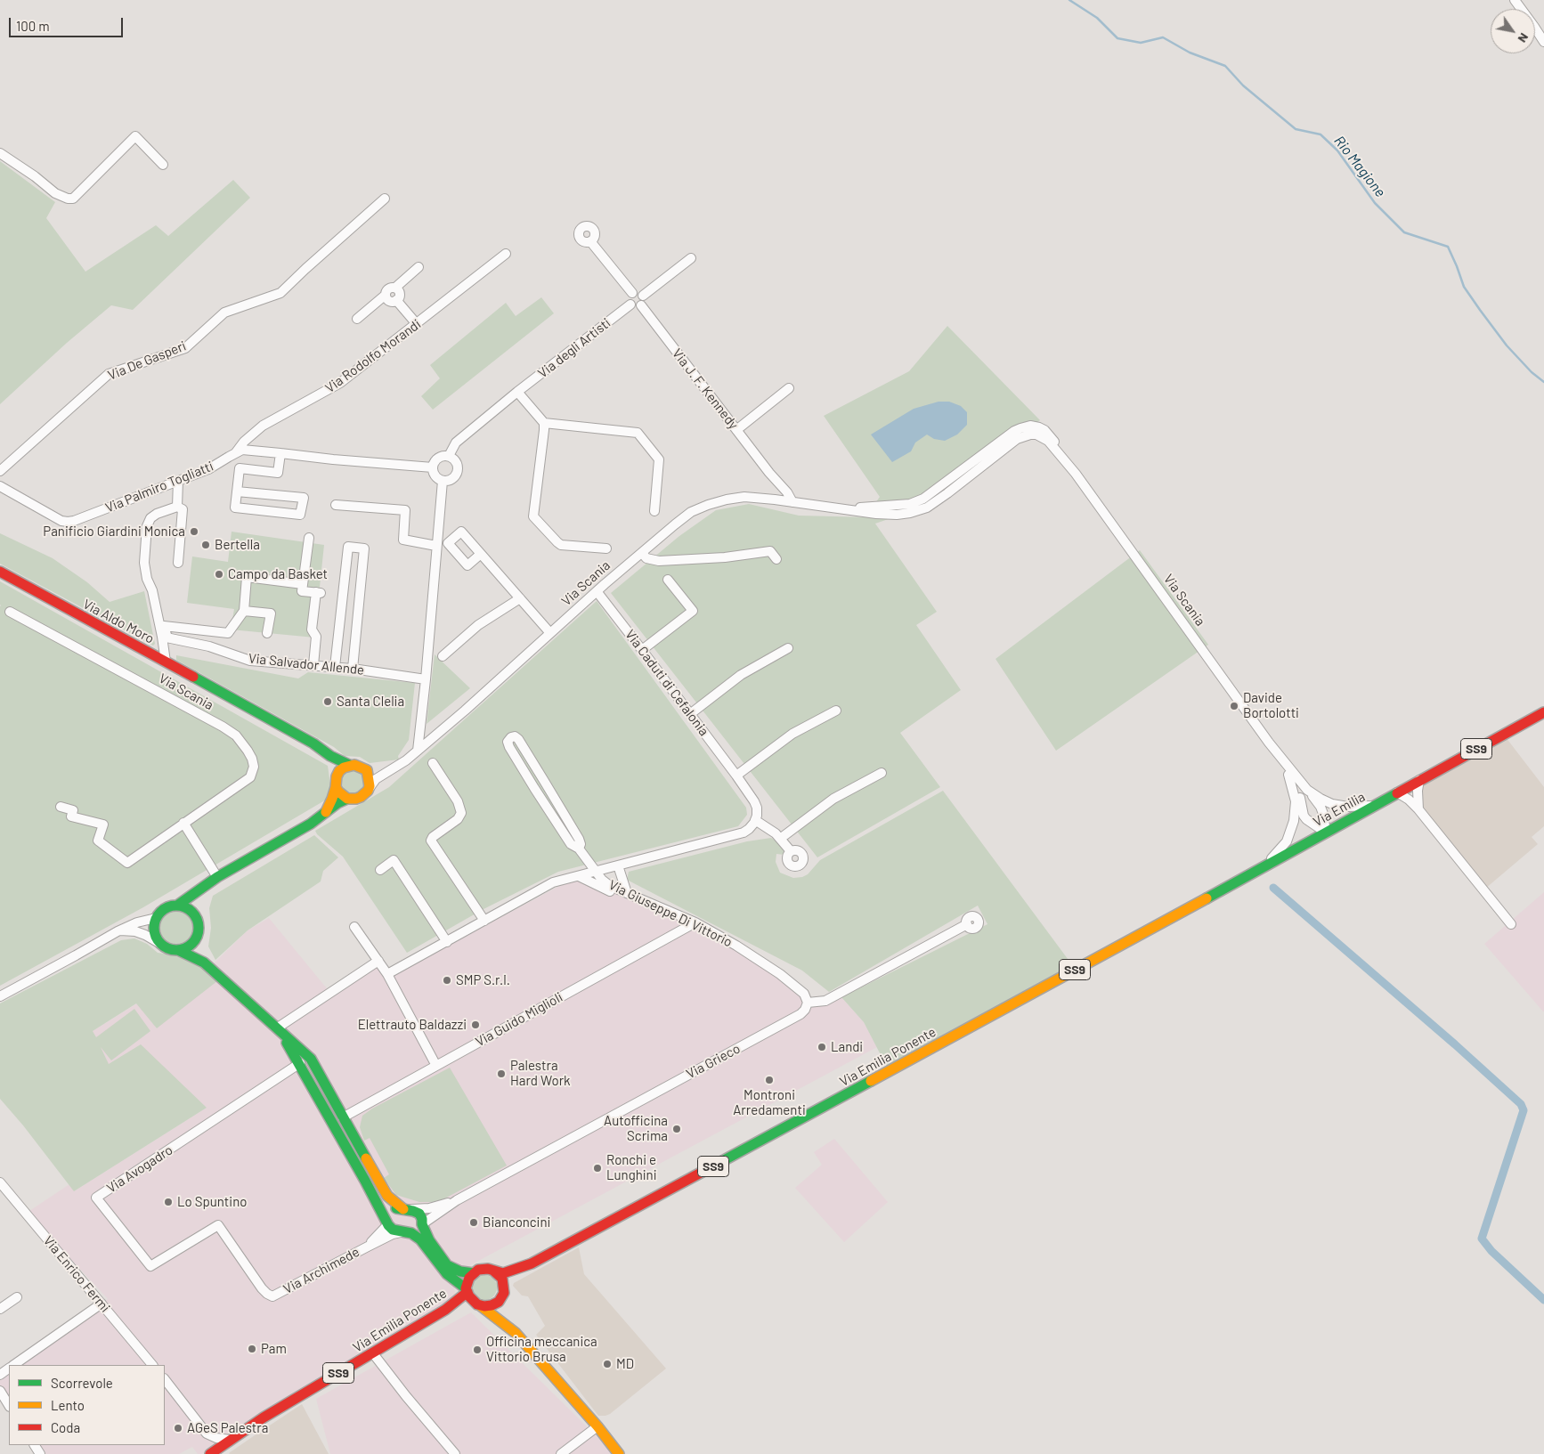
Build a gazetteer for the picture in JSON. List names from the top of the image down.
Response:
{
  "streets": {
    "main road": [
      "Via Scania",
      "Via Aldo Moro",
      "SS9",
      "Via Emilia",
      "Via Emilia Ponente"
    ],
    "street": [
      "Via degli Artisti",
      "Via Rodolfo Morandi",
      "Via De Gasperi",
      "Via J. F. Kennedy",
      "Via Palmiro Togliatti",
      "Via Salvador Allende",
      "Via Caduti di Cefalonia",
      "Via Giuseppe Di Vittorio",
      "Via Guido Miglioli",
      "Via Grieco",
      "Via Avogadro",
      "Via Archimede",
      "Via Enrico Fermi"
    ]
  },
  "crossings": [
    ["Via degli Artisti", "Via J. F. Kennedy"],
    ["Via degli Artisti", "Via Palmiro Togliatti"],
    ["Via Rodolfo Morandi", "Via Palmiro Togliatti"],
    ["Via Scania", "Via Aldo Moro"],
    ["Via Scania", "Via Caduti di Cefalonia"],
    ["Via Scania", "Via Emilia"],
    ["Via Scania", "Via Emilia Ponente"],
    ["Via Caduti di Cefalonia", "Via Giuseppe Di Vittorio"],
    ["SS9", "Via Emilia Ponente"],
    ["Via Emilia", "Via Emilia Ponente"],
    ["Via Giuseppe Di Vittorio", "Via Guido Miglioli"],
    ["Via Giuseppe Di Vittorio", "Via Grieco"],
    ["Via Avogadro", "Via Archimede"]
  ],
  "water": ["Rio Magione"],
  "places": [
    "Panificio Giardini Monica",
    "Bertella",
    "Campo da Basket",
    "Santa Clelia",
    "Davide Bortolotti",
    "SMP S.r.l.",
    "Elettrauto Baldazzi",
    "Landi",
    "Palestra Hard Work",
    "Montroni Arredamenti",
    "Autofficina Scrima",
    "Ronchi e Lunghini",
    "Lo Spuntino",
    "Bianconcini",
    "Pam",
    "Officina meccanica Vittorio Brusa",
    "MD",
    "AGeS Palestra"
  ],
  "legend": ["Scorrevole", "Lento", "Coda"],
  "scale_bar": "100 m",
  "north": "bottom right"
}
